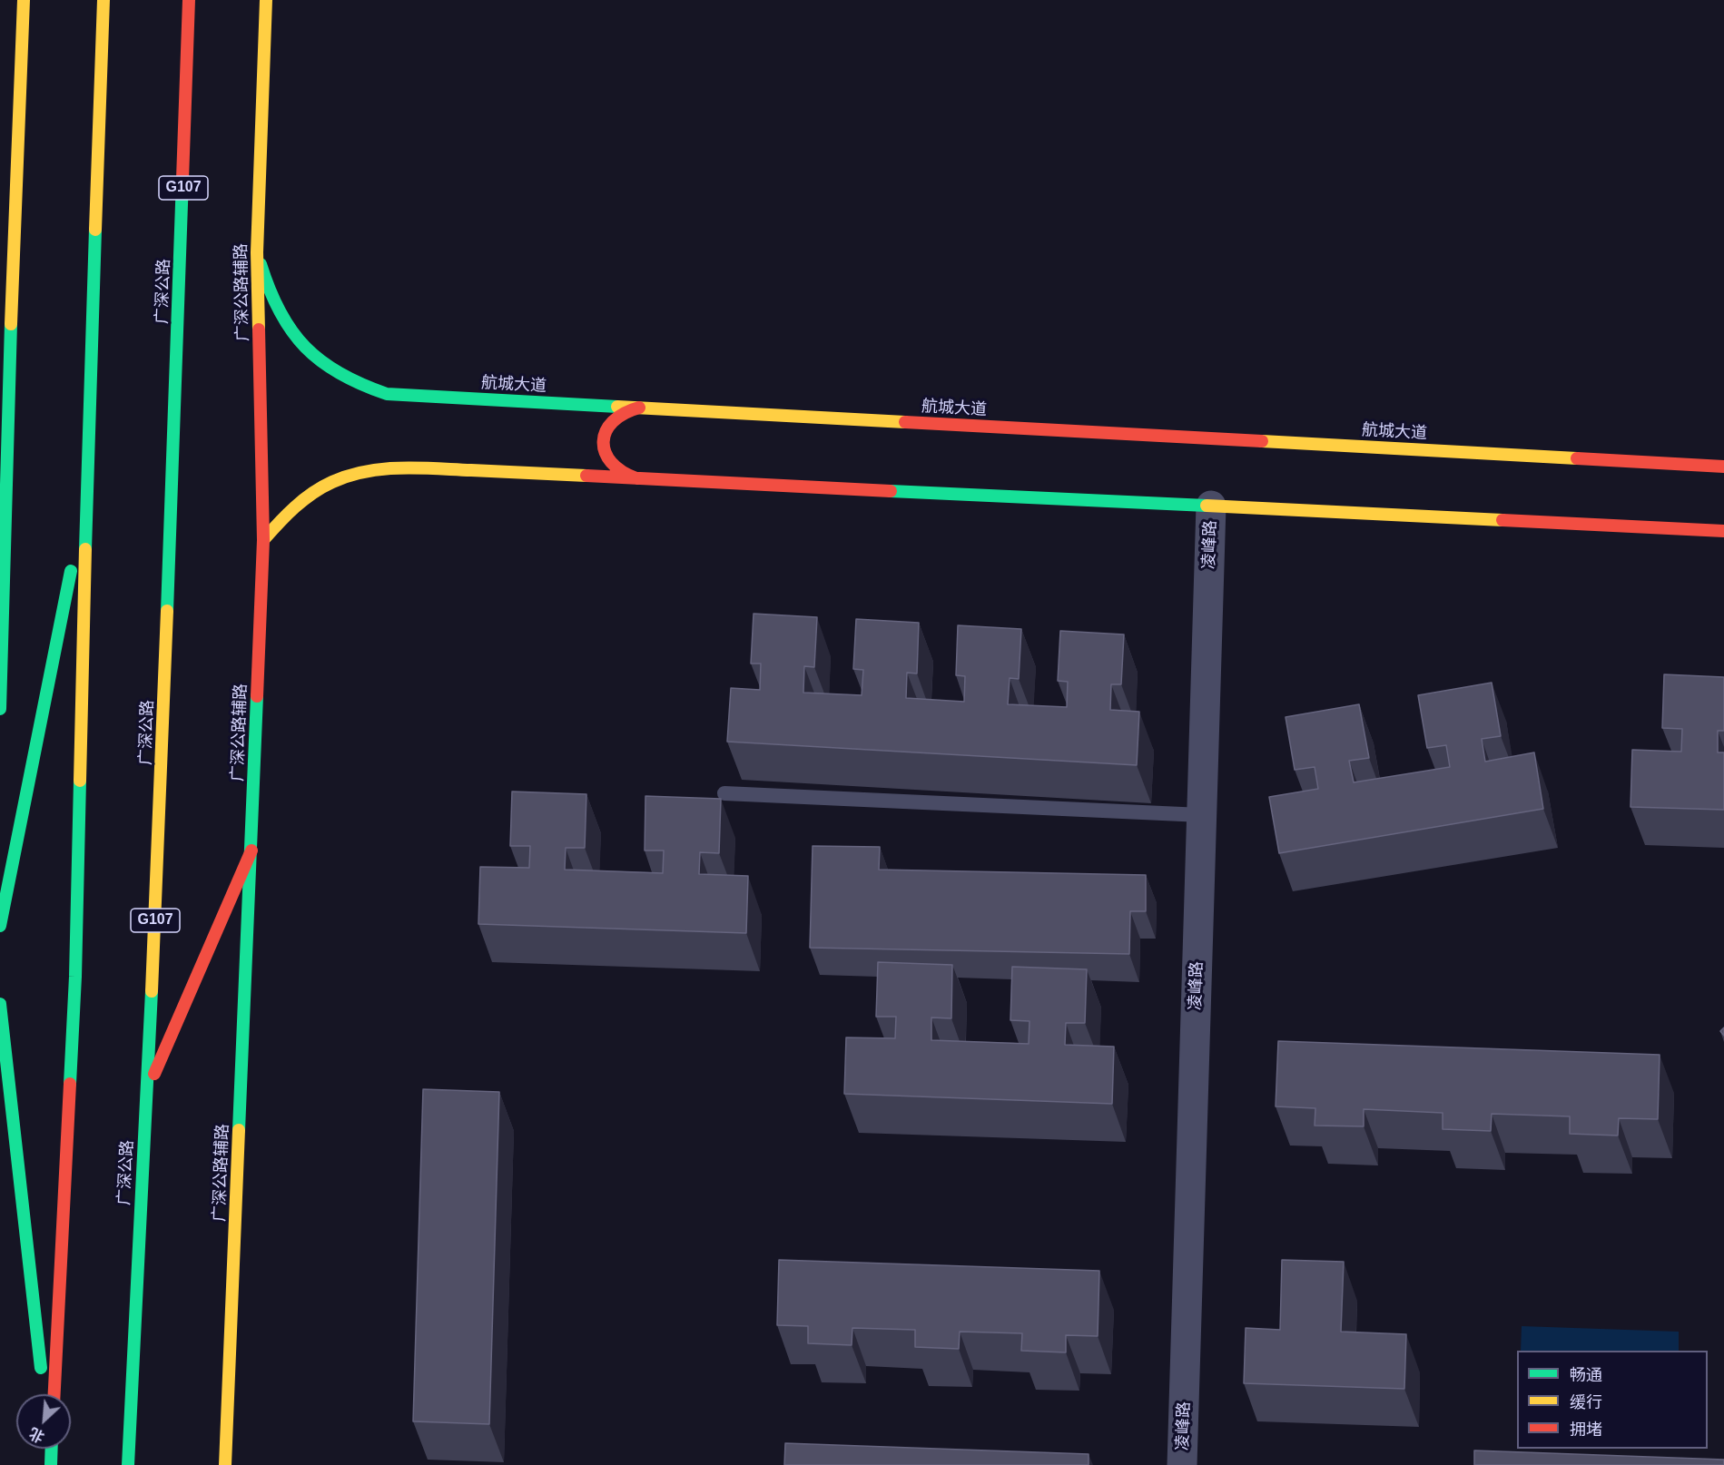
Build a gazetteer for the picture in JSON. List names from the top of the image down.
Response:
{
  "streets": {
    "main road": [
      "G107",
      "广深公路",
      "广深公路辅路",
      "航城大道"
    ],
    "street": ["凌峰路"]
  },
  "crossings": [
    ["广深公路辅路", "航城大道"]
  ],
  "legend": ["畅通", "缓行", "拥堵"],
  "north": "bottom left"
}
